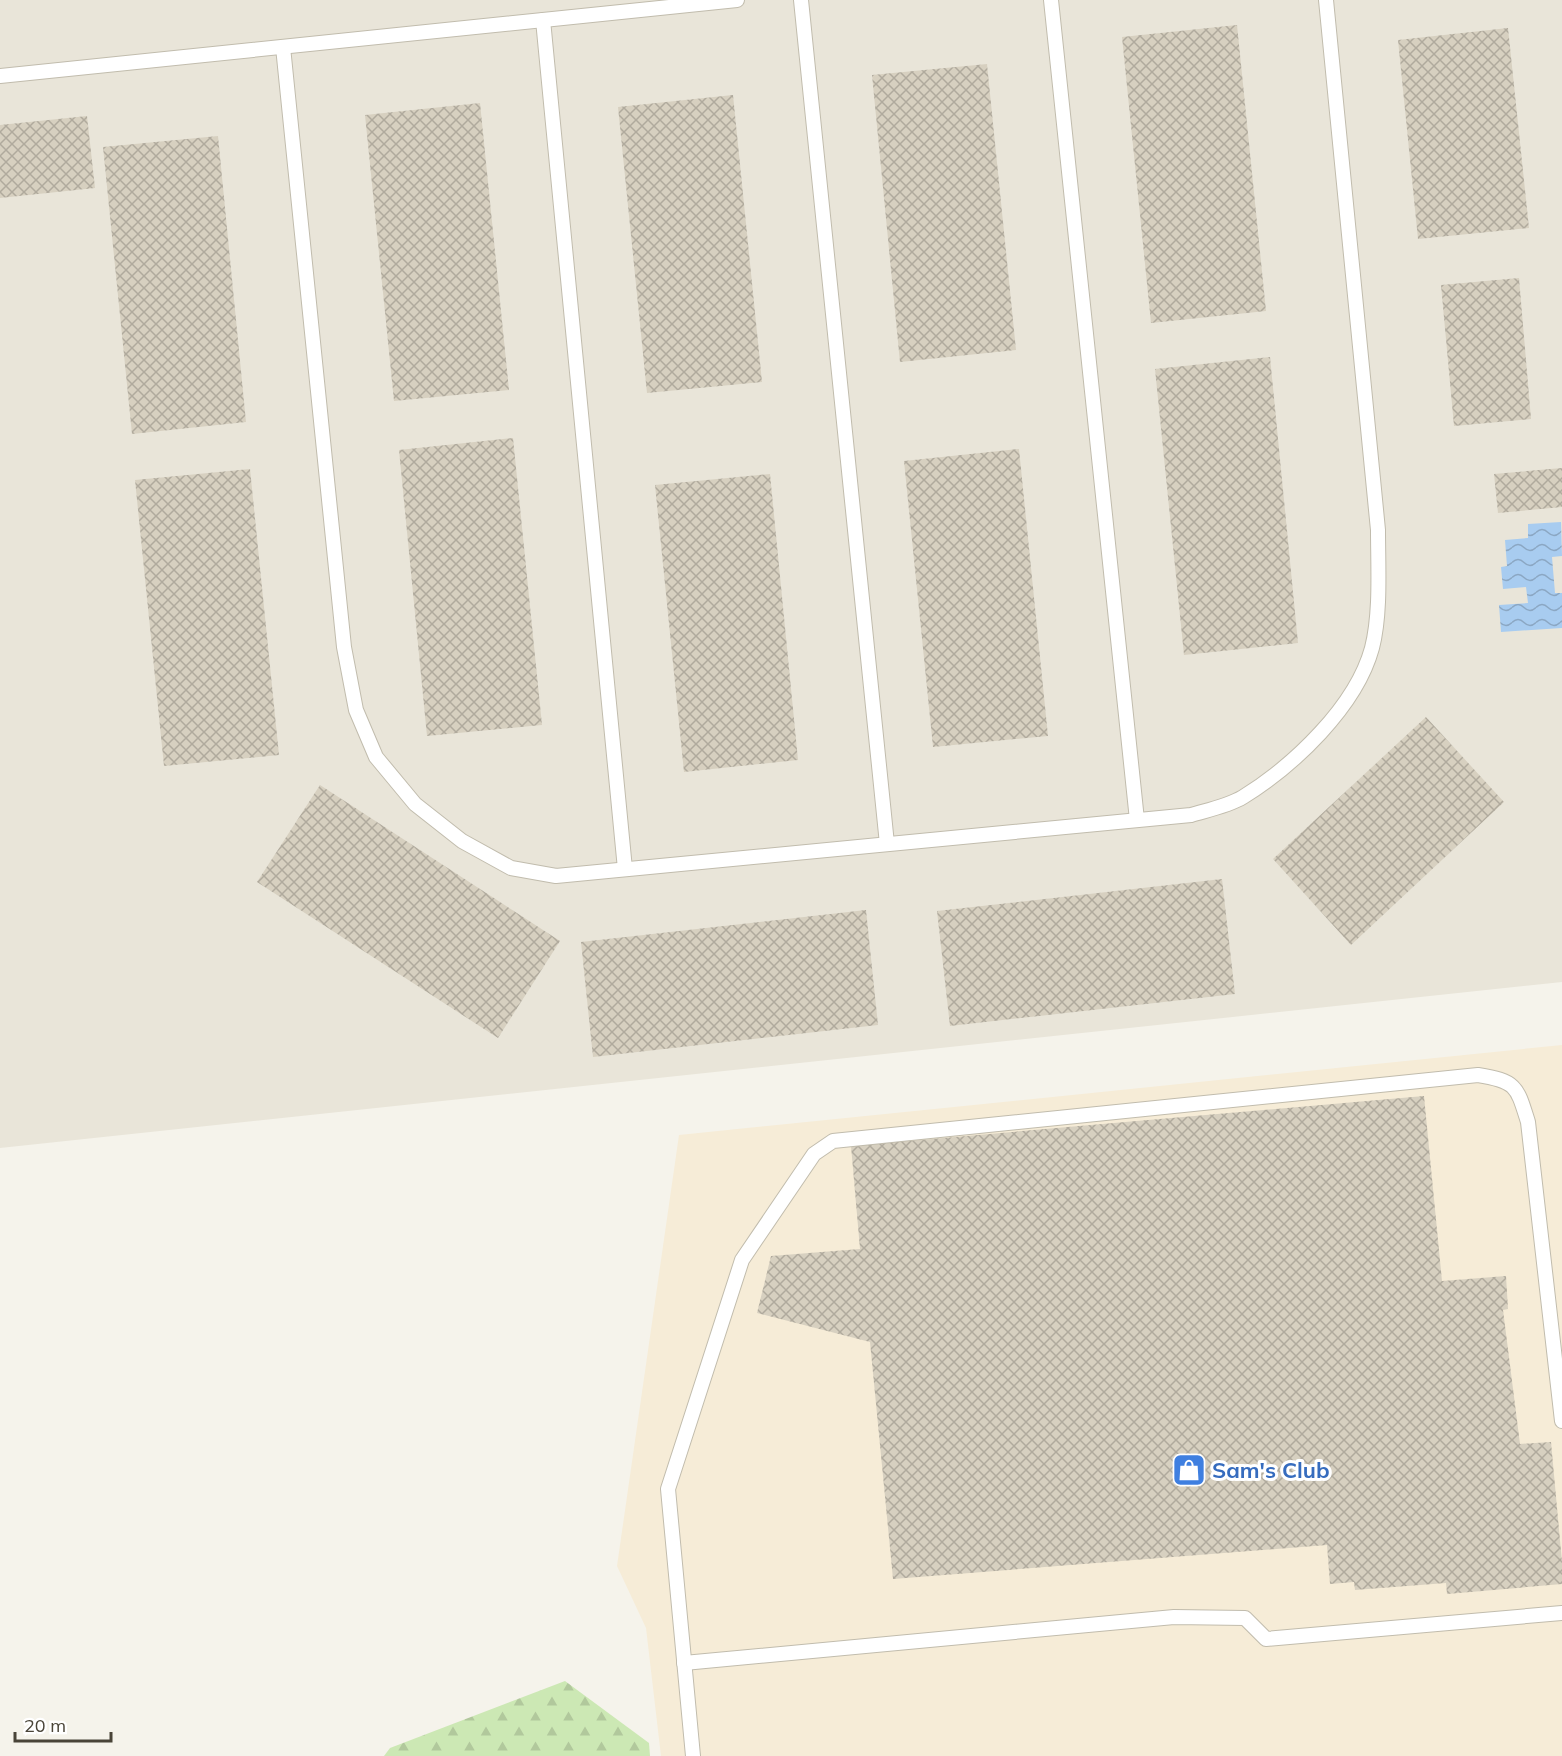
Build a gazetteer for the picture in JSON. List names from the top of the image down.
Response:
{
  "places": {
    "shop": ["Sam's Club"]
  },
  "scale_bar": "20 m"
}
